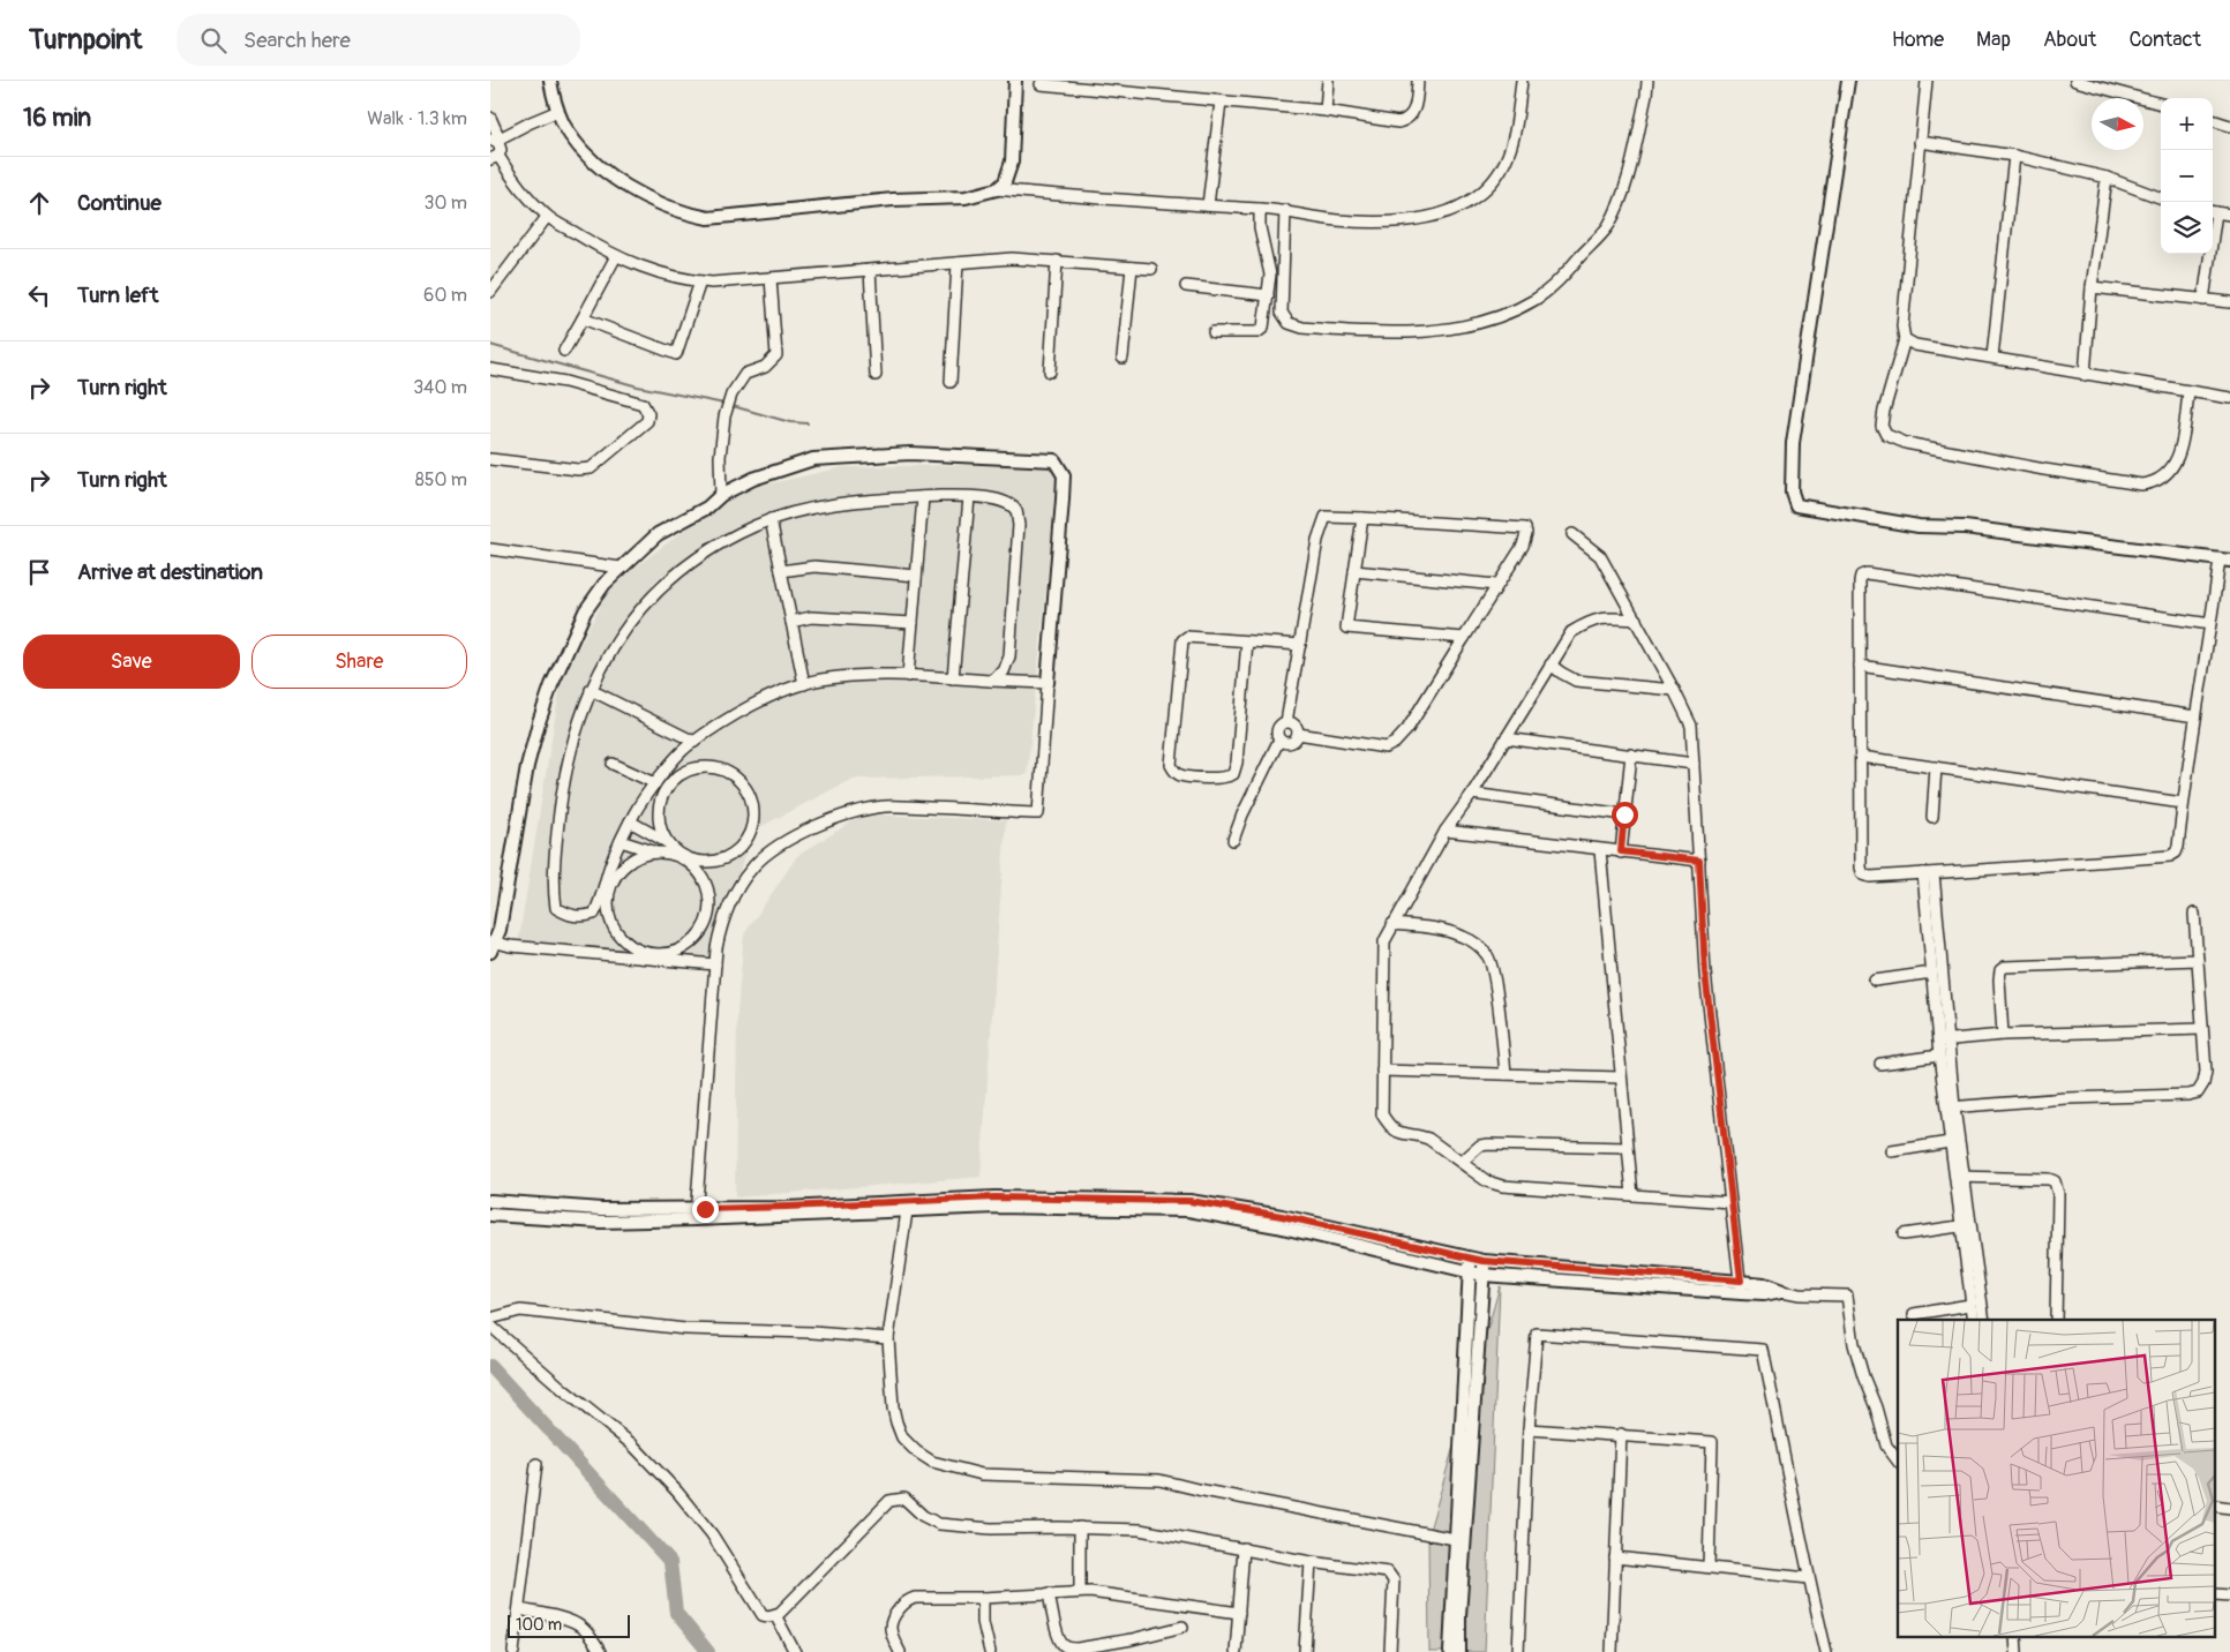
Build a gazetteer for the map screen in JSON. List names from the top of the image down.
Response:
{
  "scale_bar": "100 m",
  "north": "right",
  "page": {
    "header": "Turnpoint",
    "search": "Search here",
    "nav": [
      "Home",
      "Map",
      "About",
      "Contact"
    ],
    "heading": ["16 min", "Walk · 1.3 km"],
    "map_buttons": ["+", "−"],
    "list": [
      ["Continue", "30 m"],
      ["Turn left", "60 m"],
      ["Turn right", "340 m"],
      ["Turn right", "850 m"],
      "Arrive at destination"
    ],
    "buttons": ["Save", "Share"],
    "scale": "100 m"
  }
}
